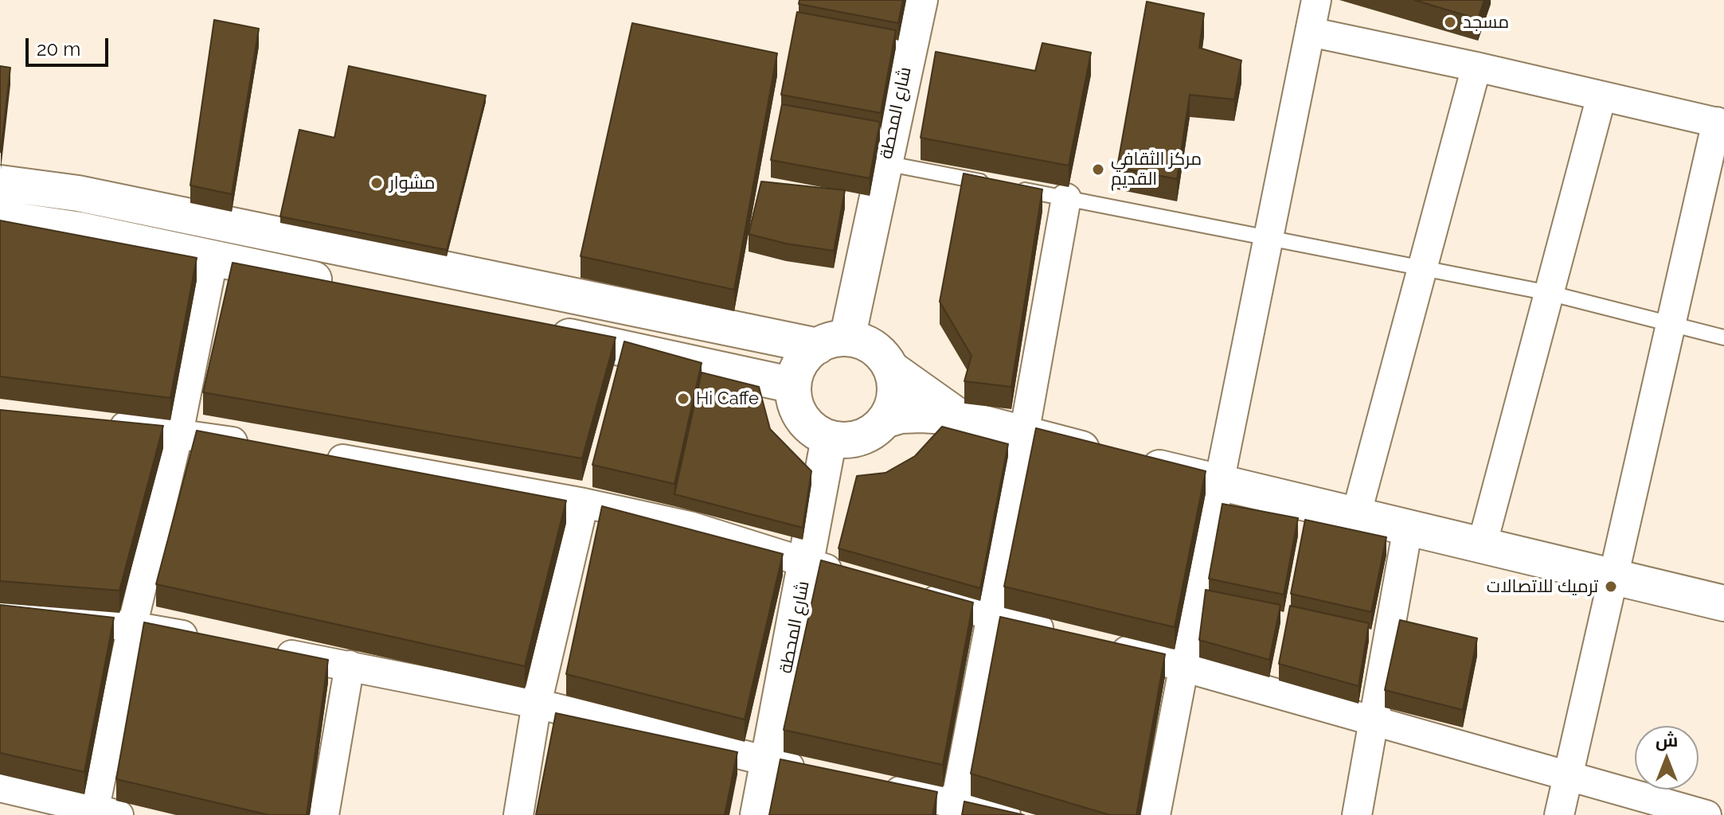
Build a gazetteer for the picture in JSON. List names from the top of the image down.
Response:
{
  "streets": {
    "main road": ["شارع المحطة"]
  },
  "places": [
    "مسجد",
    "مركز الثقافي القديم",
    "مشوار",
    "Hi Caffe",
    "ترميك للاتصالات"
  ],
  "scale_bar": "20 m",
  "north": "top"
}
